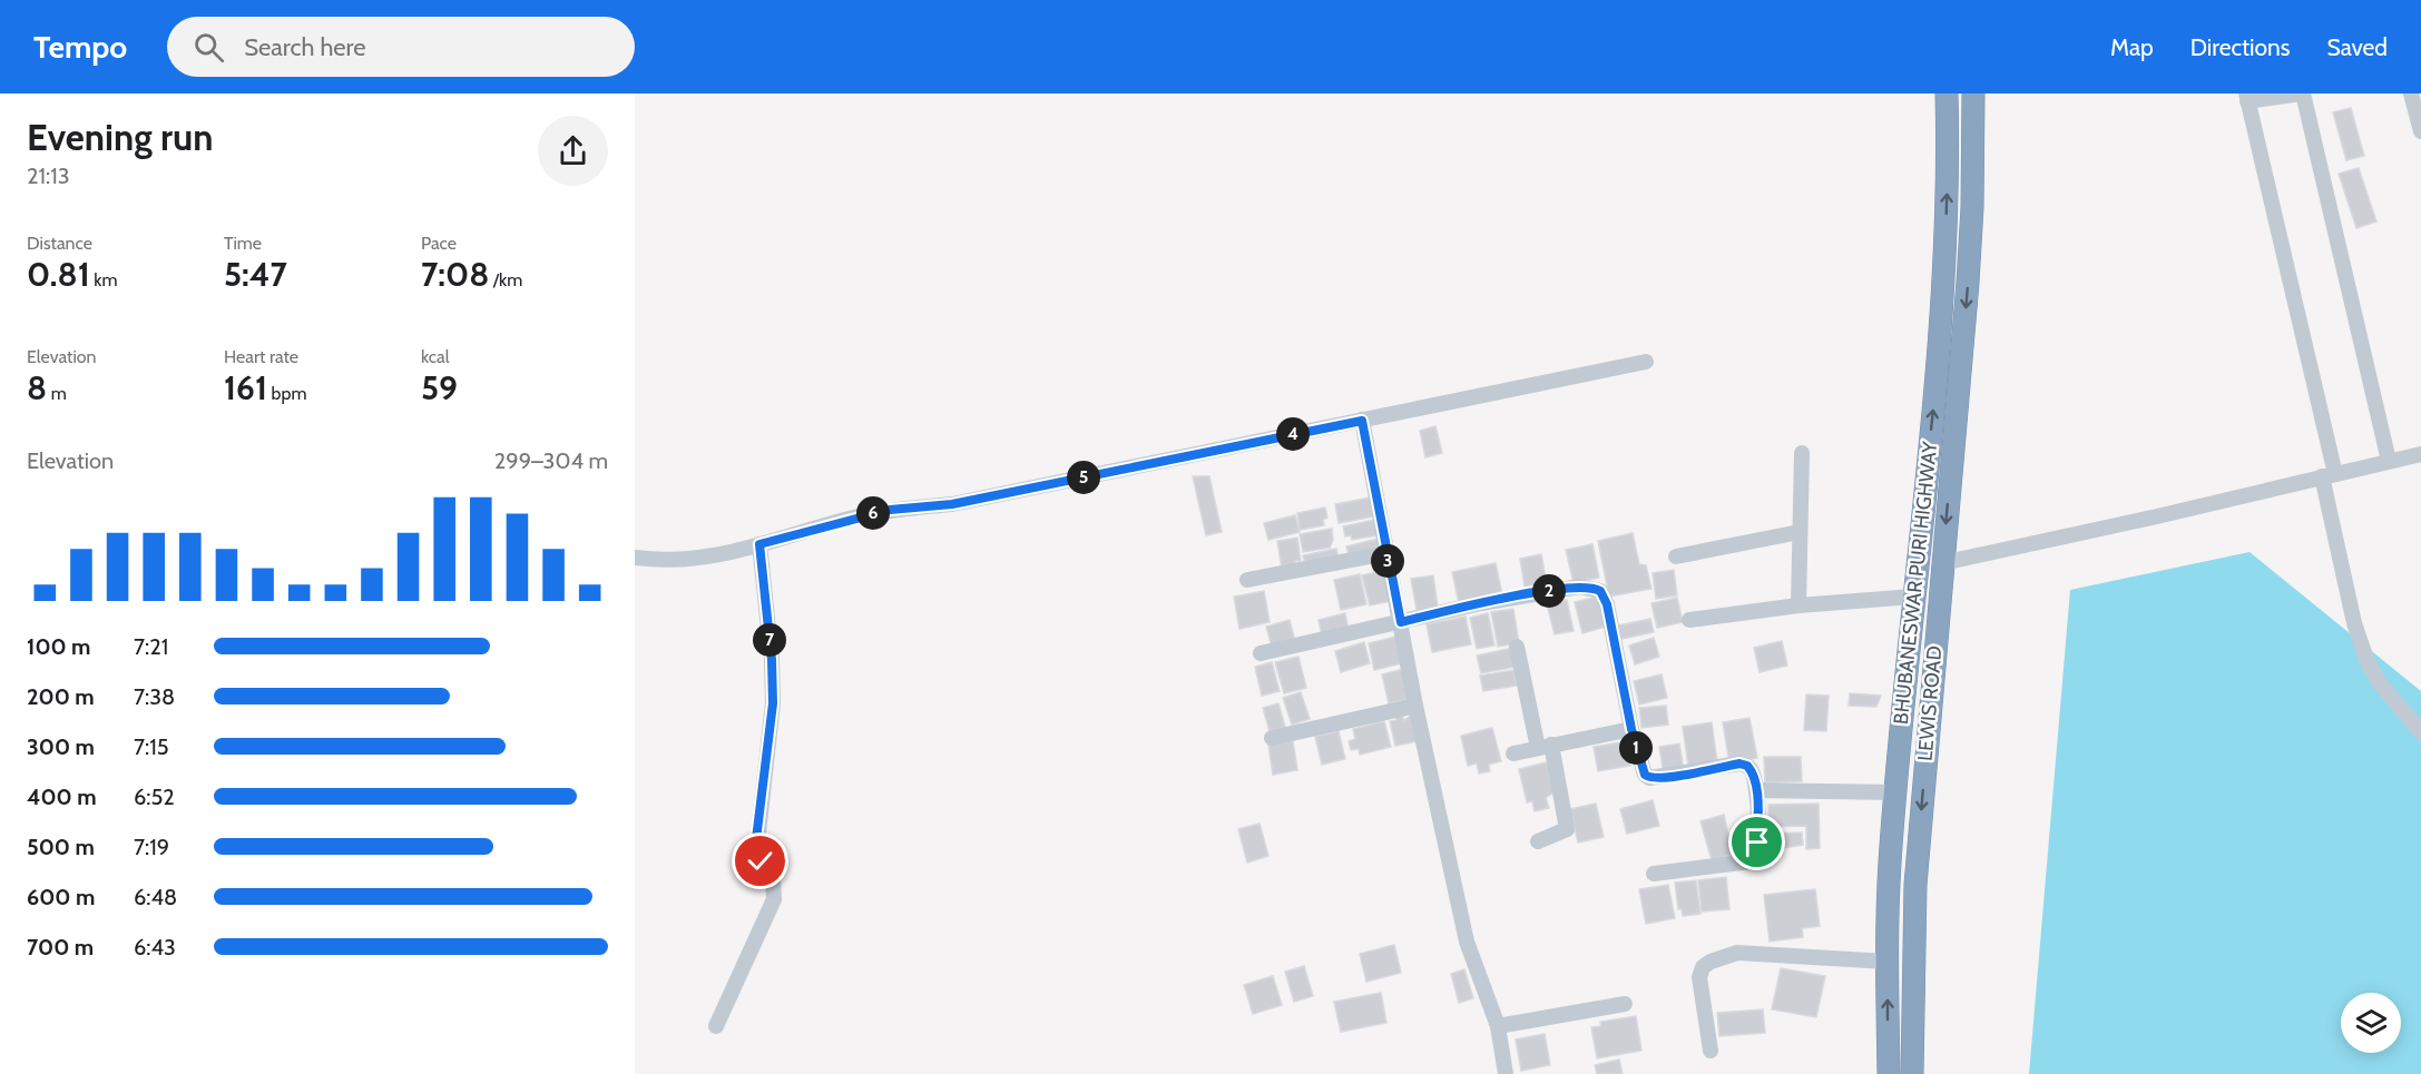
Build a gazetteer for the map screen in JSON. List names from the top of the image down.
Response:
{
  "streets": {
    "highway": ["BHUBANESWAR PURI HIGHWAY", "LEWIS ROAD"]
  },
  "one_way": ["BHUBANESWAR PURI HIGHWAY", "LEWIS ROAD"],
  "page": {
    "header": "Tempo",
    "search": "Search here",
    "nav": ["Map", "Directions", "Saved"],
    "heading": ["Evening run", "21:13"],
    "stats": [
      ["Distance", "0.81 km"],
      ["Time", "5:47"],
      ["Pace", "7:08 /km"],
      ["Elevation", "8 m"],
      ["Heart rate", "161 bpm"],
      ["kcal", "59"]
    ],
    "pins": [
      "4",
      "5",
      "6",
      "3",
      "2",
      "7",
      "1"
    ],
    "chart": ["Elevation", "299–304 m"],
    "list": [
      {
        "name": "100 m",
        "note": "7:21"
      },
      {
        "name": "200 m",
        "note": "7:38"
      },
      {
        "name": "300 m",
        "note": "7:15"
      },
      {
        "name": "400 m",
        "note": "6:52"
      },
      {
        "name": "500 m",
        "note": "7:19"
      },
      {
        "name": "600 m",
        "note": "6:48"
      },
      {
        "name": "700 m",
        "note": "6:43"
      }
    ]
  }
}
